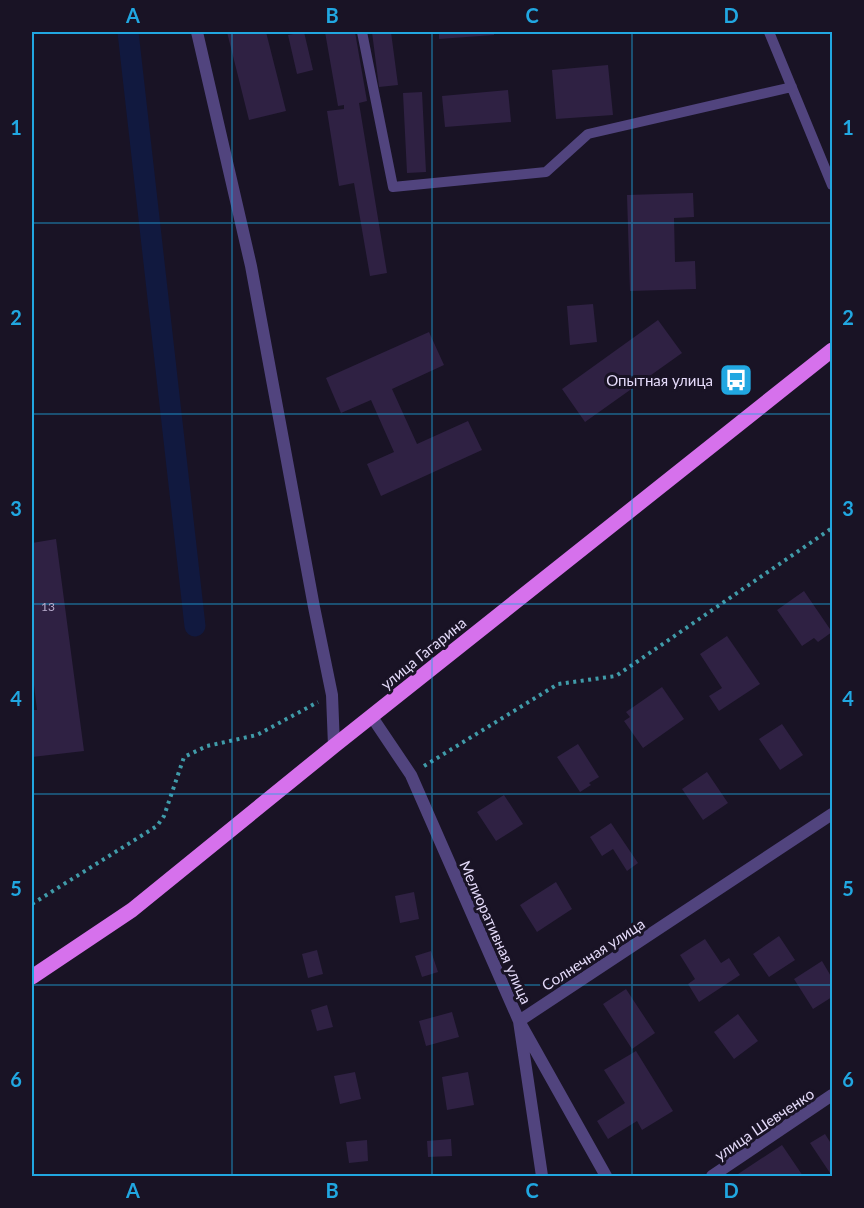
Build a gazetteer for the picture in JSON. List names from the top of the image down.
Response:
{
  "streets": {
    "main road": ["улица Гагарина"],
    "street": ["Мелиоративная улица", "Солнечная улица", "улица Шевченко"]
  },
  "crossings": [
    ["улица Гагарина", "Мелиоративная улица"],
    ["Мелиоративная улица", "Солнечная улица"]
  ],
  "places": {
    "bus stop": ["Опытная улица"]
  },
  "house_numbers": ["13"],
  "grid": {
    "columns": [
      "A",
      "B",
      "C",
      "D"
    ],
    "rows": [
      "1",
      "2",
      "3",
      "4",
      "5",
      "6"
    ]
  }
}
